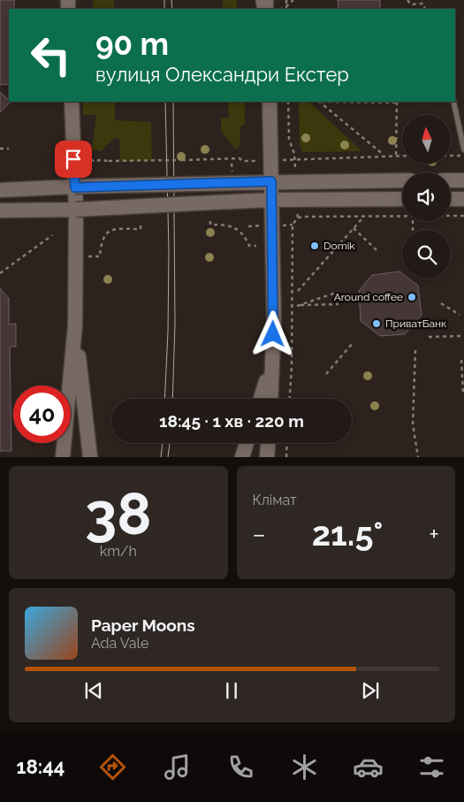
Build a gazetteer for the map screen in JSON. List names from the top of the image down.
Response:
{
  "places": ["Domik", "Around coffee", "ПриватБанк"],
  "north": "top",
  "page": {
    "turn": ["90 m", "вулиця Олександри Екстер"],
    "limit": "40",
    "trip": "18:45 · 1 хв · 220 m",
    "tile": [
      ["38", "km/h"],
      "Клімат"
    ],
    "heat": ["−", "21.5°", "+"],
    "song": ["Paper Moons", "Ada Vale"],
    "tabs": "18:44"
  }
}
